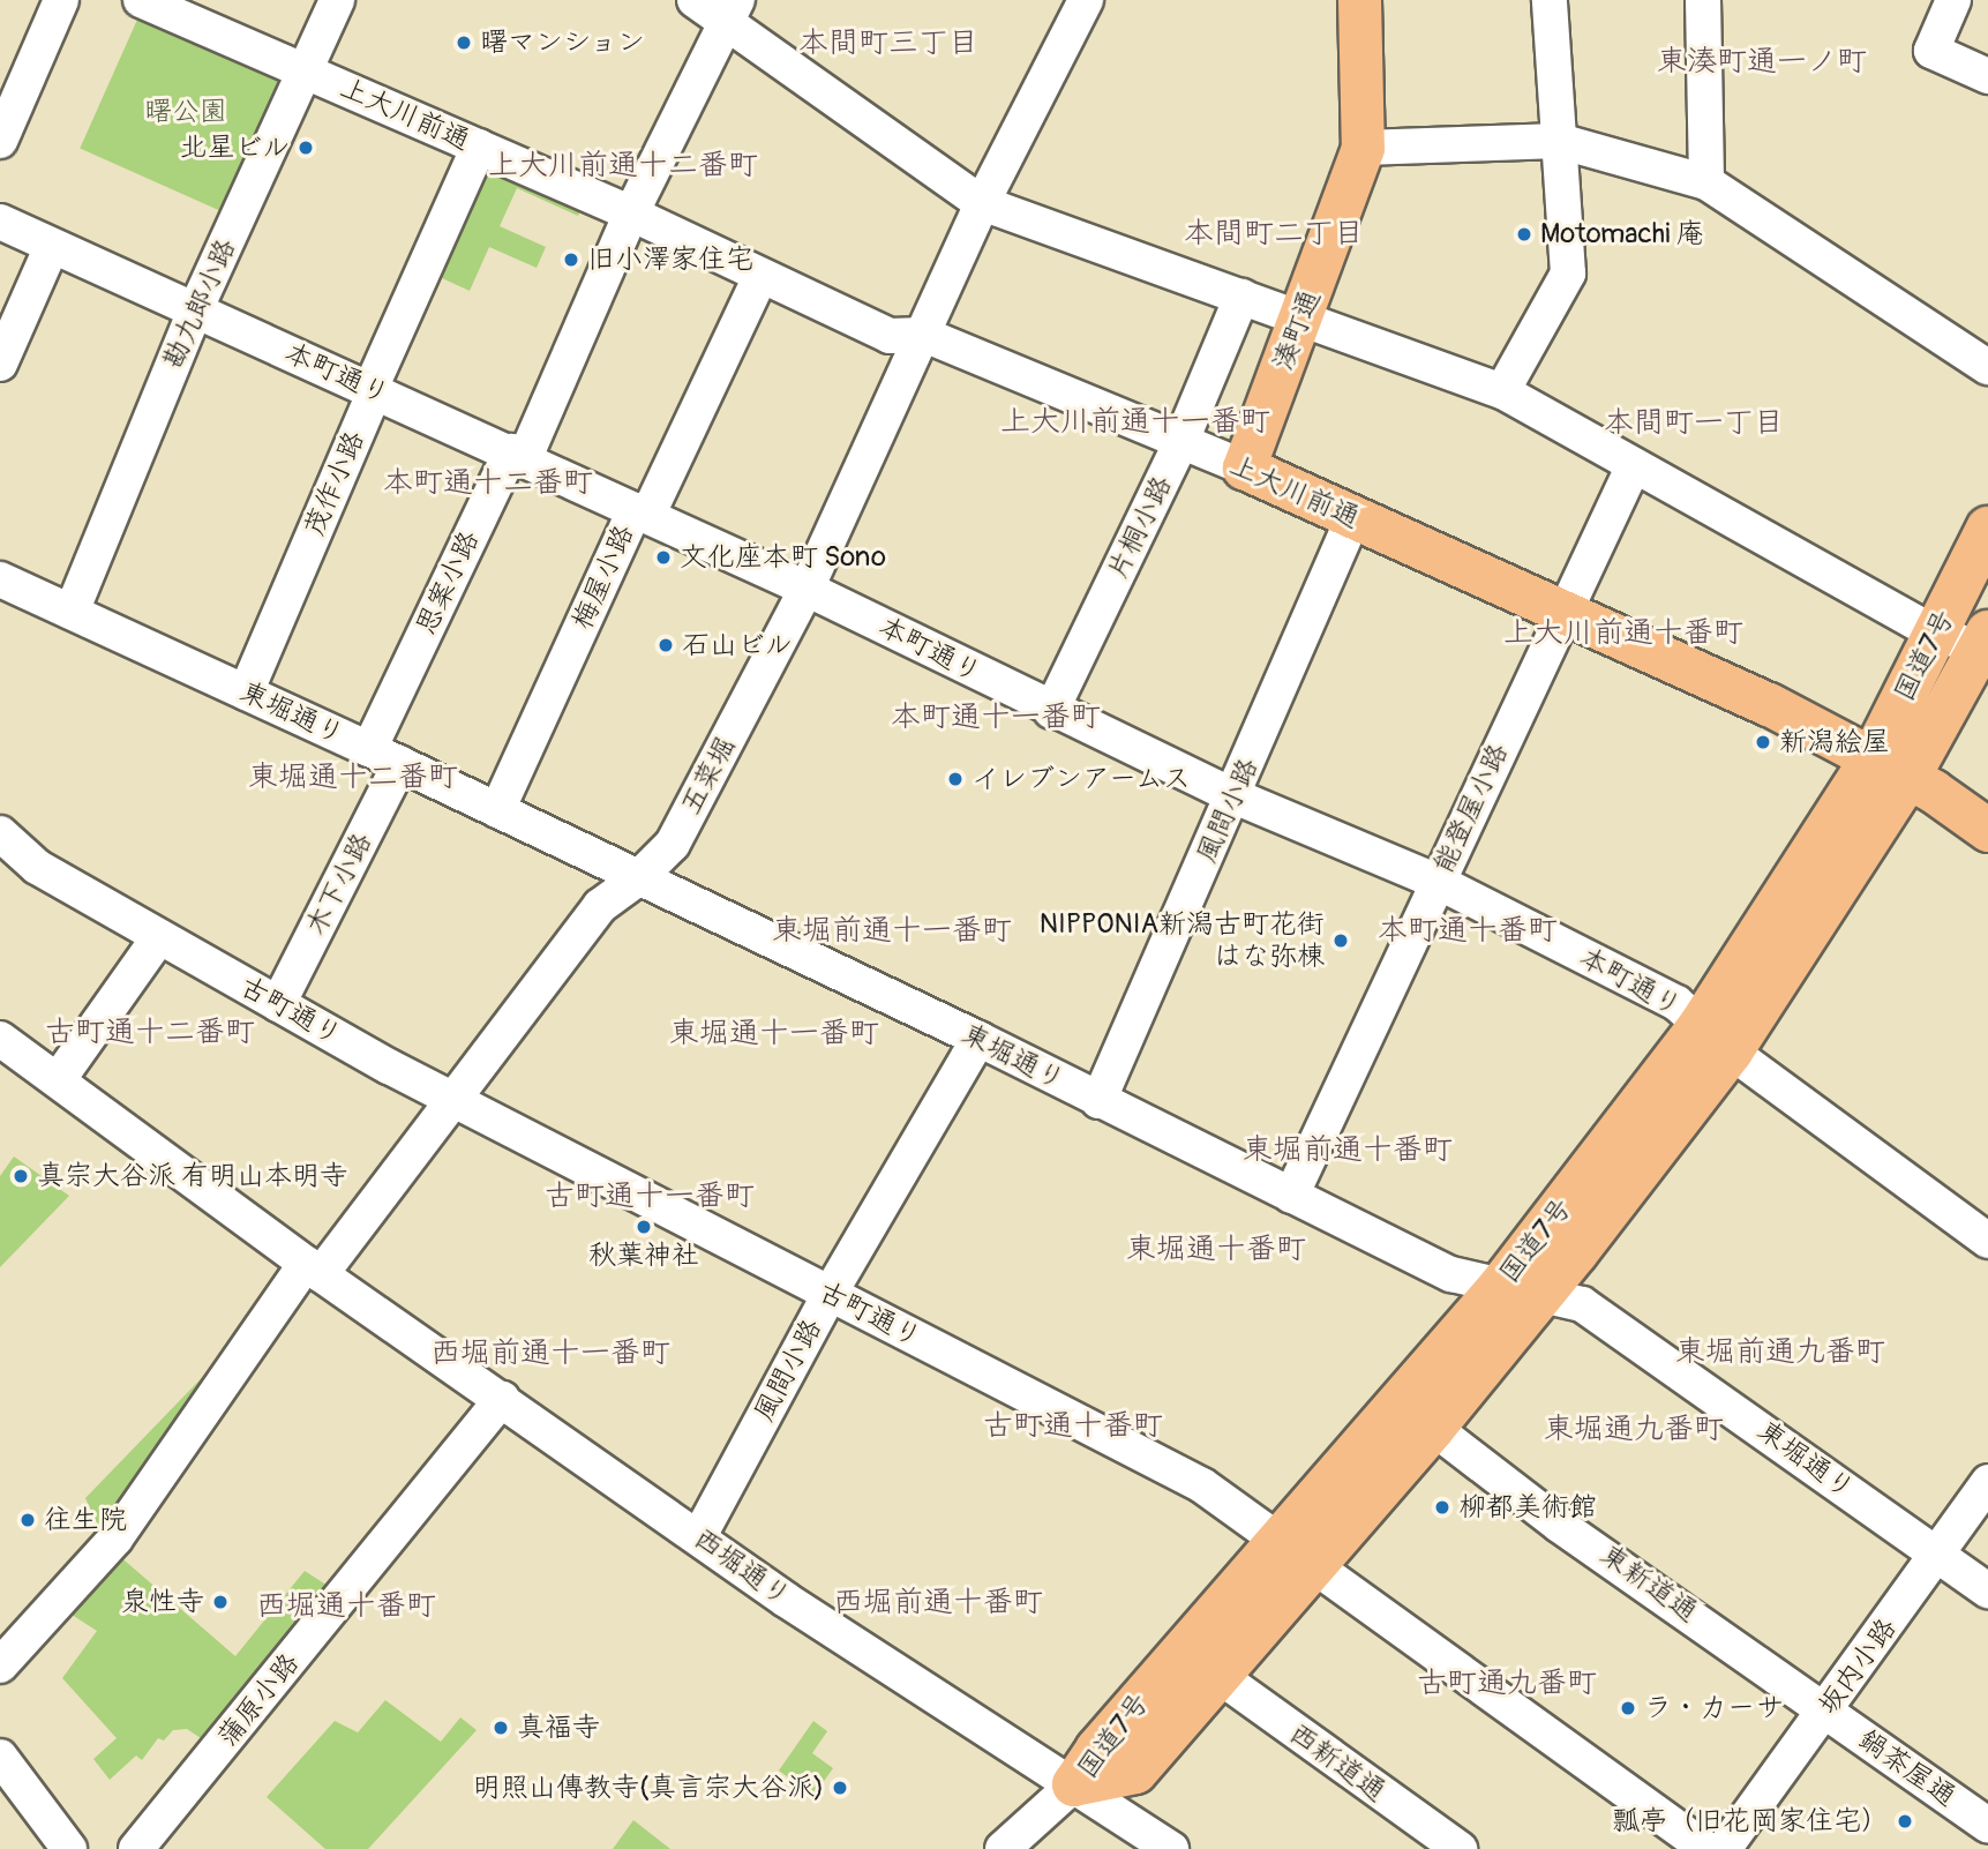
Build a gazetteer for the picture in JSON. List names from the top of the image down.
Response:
{
  "streets": {
    "highway": ["国道7号"],
    "main road": ["上大川前通", "湊町通"],
    "street": [
      "勘九郎小路",
      "本町通り",
      "茂作小路",
      "片桐小路",
      "梅屋小路",
      "思案小路",
      "東堀通り",
      "五菜堀",
      "能登屋小路",
      "風間小路",
      "木下小路",
      "古町通り",
      "西堀通り",
      "東新道通",
      "坂内小路",
      "蒲原小路",
      "西新道通",
      "鍋茶屋通"
    ]
  },
  "crossings": [
    ["上大川前通", "勘九郎小路"],
    ["上大川前通", "湊町通"],
    ["上大川前通", "茂作小路"],
    ["上大川前通", "片桐小路"],
    ["上大川前通", "梅屋小路"],
    ["上大川前通", "思案小路"],
    ["上大川前通", "国道7号"],
    ["上大川前通", "五菜堀"],
    ["上大川前通", "能登屋小路"],
    ["上大川前通", "風間小路"],
    ["勘九郎小路", "本町通り"],
    ["勘九郎小路", "東堀通り"],
    ["本町通り", "茂作小路"],
    ["本町通り", "片桐小路"],
    ["本町通り", "梅屋小路"],
    ["本町通り", "思案小路"],
    ["本町通り", "国道7号"],
    ["本町通り", "五菜堀"],
    ["本町通り", "能登屋小路"],
    ["本町通り", "風間小路"],
    ["茂作小路", "東堀通り"],
    ["梅屋小路", "東堀通り"],
    ["思案小路", "東堀通り"],
    ["思案小路", "木下小路"],
    ["国道7号", "東堀通り"],
    ["国道7号", "古町通り"],
    ["国道7号", "西堀通り"],
    ["国道7号", "東新道通"],
    ["国道7号", "西新道通"],
    ["東堀通り", "五菜堀"],
    ["東堀通り", "能登屋小路"],
    ["東堀通り", "風間小路"],
    ["東堀通り", "木下小路"],
    ["東堀通り", "坂内小路"],
    ["五菜堀", "古町通り"],
    ["五菜堀", "西堀通り"],
    ["風間小路", "古町通り"],
    ["風間小路", "西堀通り"],
    ["木下小路", "古町通り"],
    ["西堀通り", "蒲原小路"],
    ["東新道通", "坂内小路"],
    ["東新道通", "鍋茶屋通"],
    ["坂内小路", "鍋茶屋通"]
  ],
  "districts": [
    "本間町三丁目",
    "東湊町通一ノ町",
    "上大川前通十二番町",
    "本間町二丁目",
    "上大川前通十一番町",
    "本間町一丁目",
    "本町通十二番町",
    "上大川前通十番町",
    "本町通十一番町",
    "東堀通十二番町",
    "東堀前通十一番町",
    "本町通十番町",
    "古町通十二番町",
    "東堀通十一番町",
    "東堀前通十番町",
    "古町通十一番町",
    "東堀通十番町",
    "東堀前通九番町",
    "西堀前通十一番町",
    "古町通十番町",
    "東堀通九番町",
    "西堀前通十番町",
    "西堀通十番町",
    "古町通九番町"
  ],
  "parks": ["曙公園"],
  "places": [
    "曙マンション",
    "北星ビル",
    "Motomachi 庵",
    "旧小澤家住宅",
    "文化座本町 Sono",
    "石山ビル",
    "新潟絵屋",
    "イレブンアームス",
    "NIPPONIA新潟古町花街 はな弥棟",
    "真宗大谷派 有明山本明寺",
    "秋葉神社",
    "柳都美術館",
    "往生院",
    "泉性寺",
    "ラ・カーサ",
    "真福寺",
    "明照山傳教寺(真言宗大谷派)",
    "瓢亭（旧花岡家住宅）"
  ]
}
